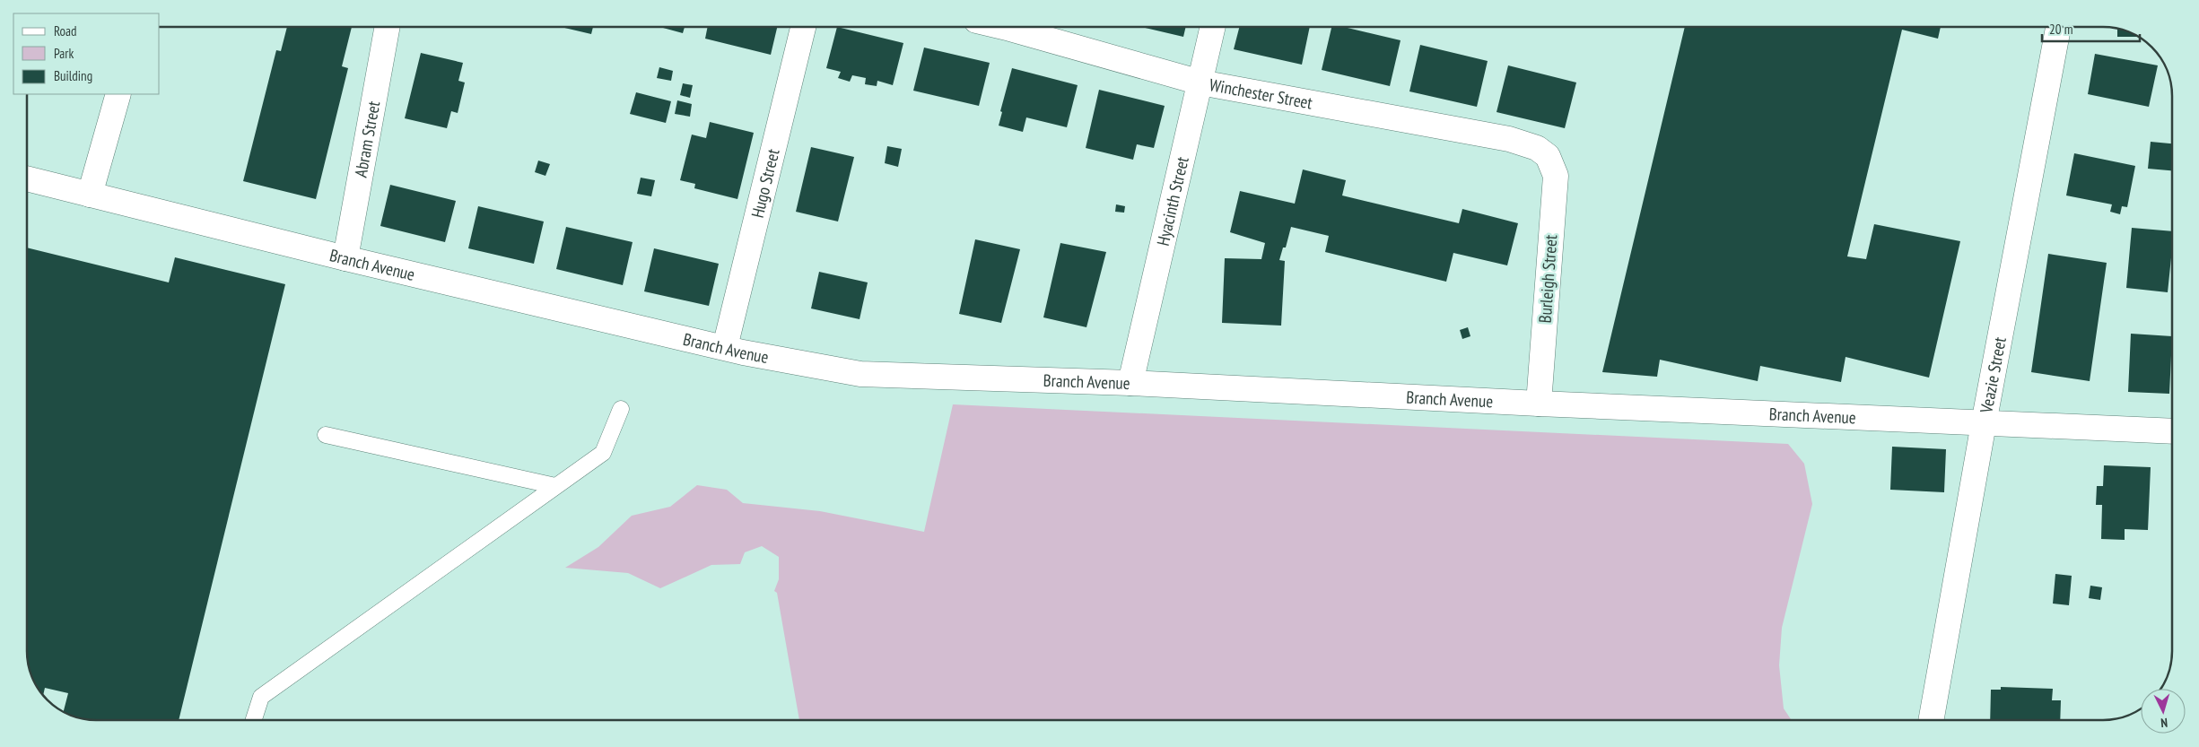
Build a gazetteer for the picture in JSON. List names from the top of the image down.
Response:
{
  "streets": {
    "street": [
      "Winchester Street",
      "Abram Street",
      "Hugo Street",
      "Hyacinth Street",
      "Branch Avenue",
      "Burleigh Street",
      "Veazie Street"
    ]
  },
  "crossings": [
    ["Winchester Street", "Hyacinth Street"],
    ["Winchester Street", "Burleigh Street"],
    ["Abram Street", "Branch Avenue"],
    ["Hugo Street", "Branch Avenue"],
    ["Hyacinth Street", "Branch Avenue"],
    ["Branch Avenue", "Burleigh Street"],
    ["Branch Avenue", "Veazie Street"]
  ],
  "legend": ["Road", "Park", "Building"],
  "scale_bar": "20 m",
  "north": "bottom"
}
